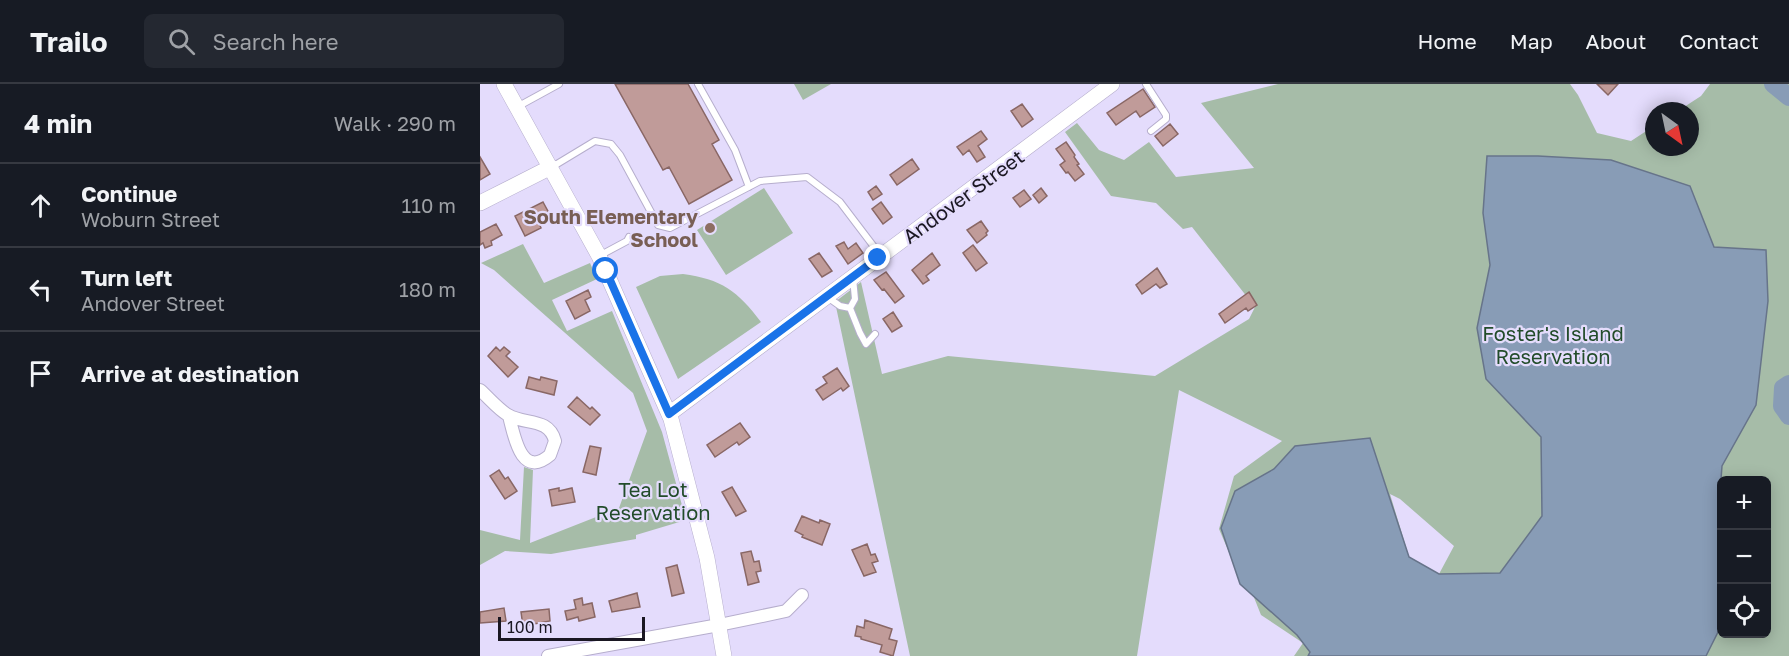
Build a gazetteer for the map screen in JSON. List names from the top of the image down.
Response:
{
  "streets": {
    "street": ["Andover Street"]
  },
  "parks": ["Foster's Island Reservation", "Tea Lot Reservation"],
  "places": ["South Elementary School"],
  "scale_bar": "100 m",
  "north": "bottom right",
  "page": {
    "header": "Trailo",
    "search": "Search here",
    "nav": [
      "Home",
      "Map",
      "About",
      "Contact"
    ],
    "heading": ["4 min", "Walk · 290 m"],
    "list": [
      ["Continue", "Woburn Street", "110 m"],
      ["Turn left", "Andover Street", "180 m"],
      "Arrive at destination"
    ],
    "map_buttons": ["+", "−"],
    "scale": "100 m"
  }
}
